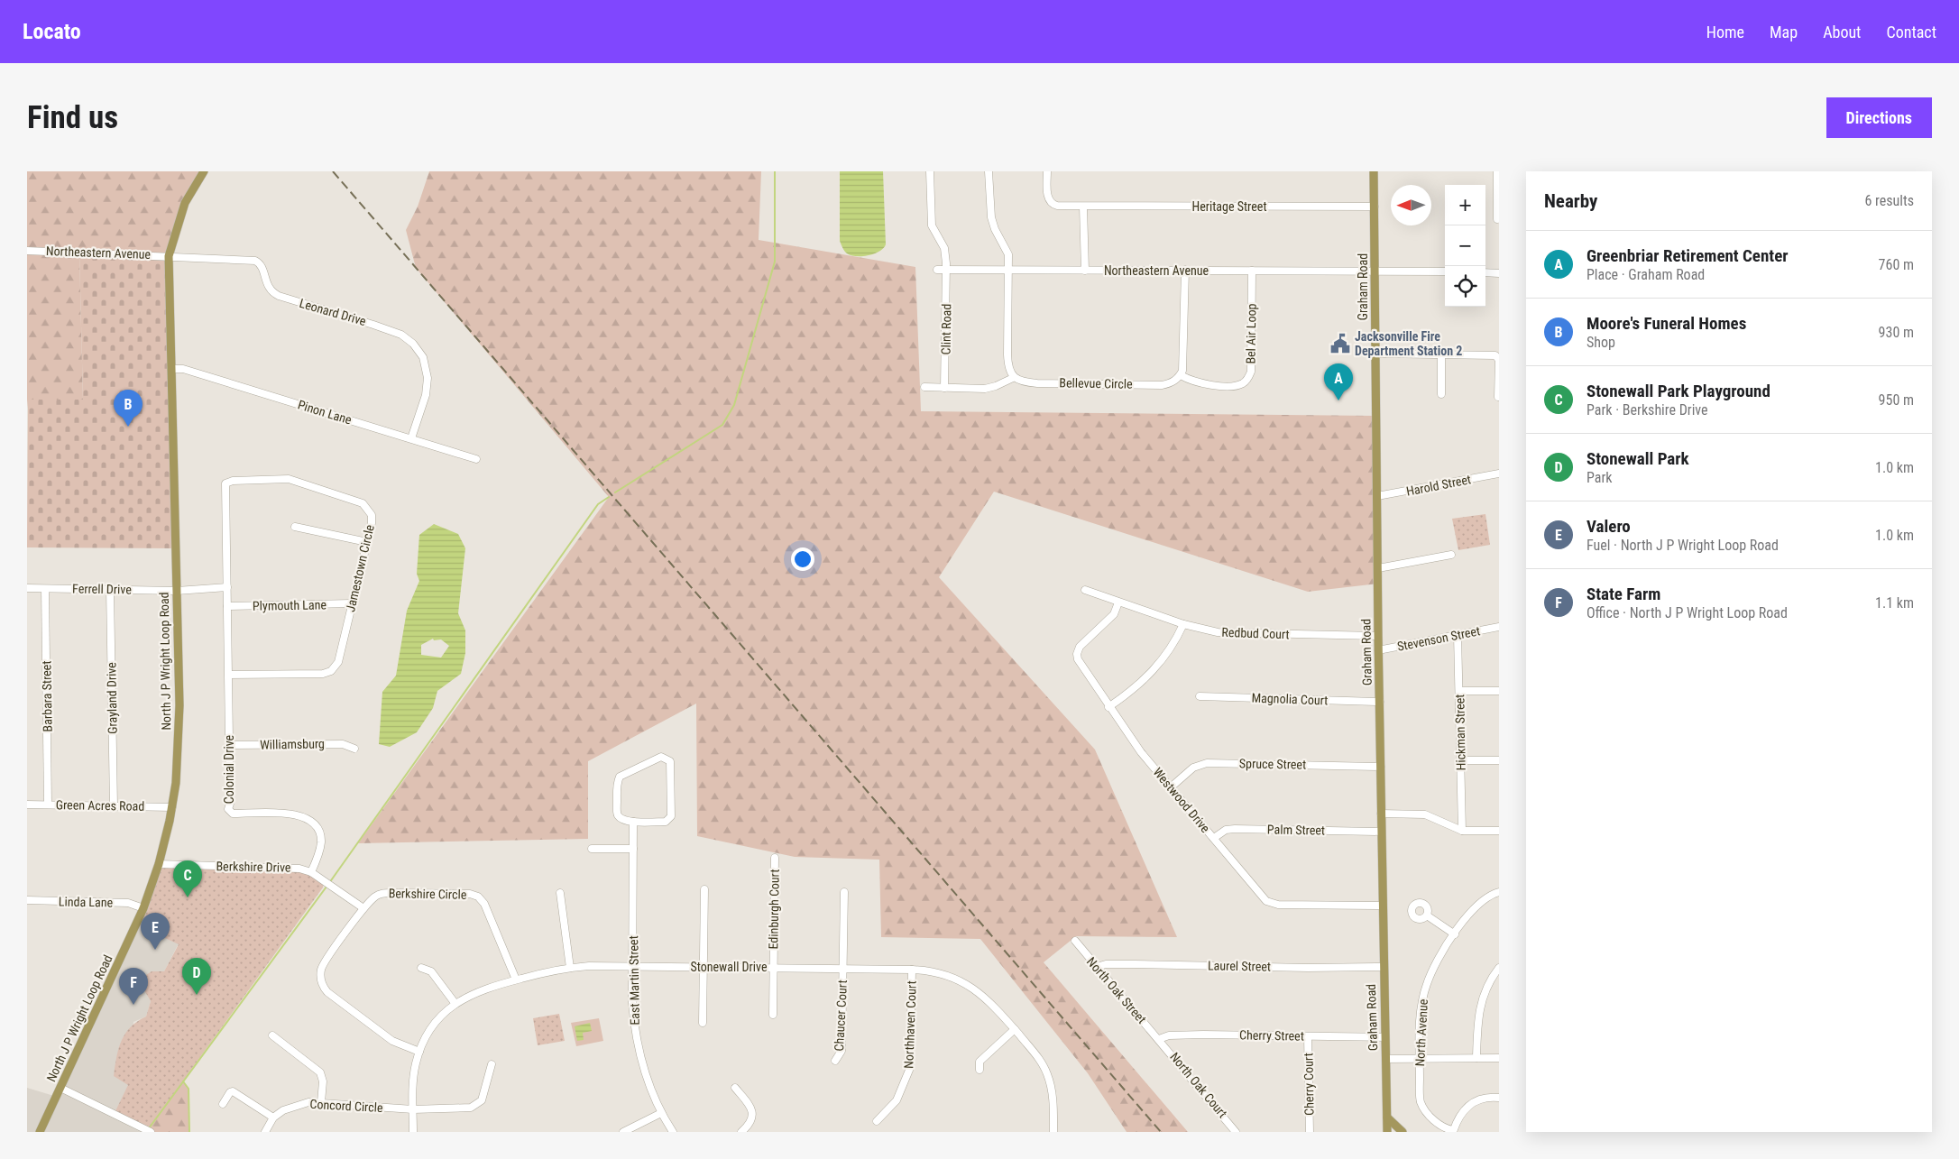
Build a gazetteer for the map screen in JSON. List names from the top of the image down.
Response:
{
  "streets": {
    "main road": ["Graham Road", "North J P Wright Loop Road"],
    "street": [
      "Heritage Street",
      "Northeastern Avenue",
      "Leonard Drive",
      "Clint Road",
      "Bel Air Loop",
      "Bellevue Circle",
      "Pinon Lane",
      "Harold Street",
      "Jamestown Circle",
      "Ferrell Drive",
      "Plymouth Lane",
      "Redbud Court",
      "Stevenson Street",
      "Barbara Street",
      "Grayland Drive",
      "Magnolia Court",
      "Hickman Street",
      "Williamsburg",
      "Spruce Street",
      "Colonial Drive",
      "Westwood Drive",
      "Green Acres Road",
      "Palm Street",
      "Berkshire Drive",
      "Berkshire Circle",
      "Linda Lane",
      "Edinburgh Court",
      "Laurel Street",
      "Stonewall Drive",
      "East Martin Street",
      "North Oak Street",
      "Chaucer Court",
      "Northhaven Court",
      "North Avenue",
      "Cherry Street",
      "Cherry Court",
      "North Oak Court",
      "Concord Circle"
    ]
  },
  "crossings": [
    ["Heritage Street", "Graham Road"],
    ["Northeastern Avenue", "Graham Road"],
    ["Northeastern Avenue", "Leonard Drive"],
    ["Northeastern Avenue", "Clint Road"],
    ["Northeastern Avenue", "Bel Air Loop"],
    ["Northeastern Avenue", "North J P Wright Loop Road"],
    ["Graham Road", "Harold Street"],
    ["Graham Road", "Redbud Court"],
    ["Graham Road", "Stevenson Street"],
    ["Graham Road", "Magnolia Court"],
    ["Graham Road", "Spruce Street"],
    ["Graham Road", "Westwood Drive"],
    ["Graham Road", "Palm Street"],
    ["Graham Road", "Laurel Street"],
    ["Graham Road", "Cherry Street"],
    ["Leonard Drive", "Pinon Lane"],
    ["Leonard Drive", "North J P Wright Loop Road"],
    ["Bel Air Loop", "Bellevue Circle"],
    ["Pinon Lane", "North J P Wright Loop Road"],
    ["Jamestown Circle", "Plymouth Lane"],
    ["Jamestown Circle", "Colonial Drive"],
    ["Ferrell Drive", "North J P Wright Loop Road"],
    ["Ferrell Drive", "Barbara Street"],
    ["Ferrell Drive", "Grayland Drive"],
    ["Plymouth Lane", "Colonial Drive"],
    ["Redbud Court", "Westwood Drive"],
    ["Stevenson Street", "Hickman Street"],
    ["North J P Wright Loop Road", "Green Acres Road"],
    ["North J P Wright Loop Road", "Berkshire Drive"],
    ["North J P Wright Loop Road", "Linda Lane"],
    ["Barbara Street", "Green Acres Road"],
    ["Grayland Drive", "Green Acres Road"],
    ["Williamsburg", "Colonial Drive"],
    ["Spruce Street", "Westwood Drive"],
    ["Colonial Drive", "Berkshire Drive"],
    ["Westwood Drive", "Palm Street"],
    ["Berkshire Drive", "Berkshire Circle"],
    ["Berkshire Circle", "Stonewall Drive"],
    ["Edinburgh Court", "Stonewall Drive"],
    ["Laurel Street", "North Oak Street"],
    ["Stonewall Drive", "East Martin Street"],
    ["Stonewall Drive", "Chaucer Court"],
    ["Stonewall Drive", "Northhaven Court"],
    ["Stonewall Drive", "Concord Circle"],
    ["North Oak Street", "Cherry Street"],
    ["North Oak Street", "North Oak Court"],
    ["Cherry Street", "Cherry Court"],
    ["Cherry Street", "North Oak Court"]
  ],
  "places": {
    "public building": ["Jacksonville Fire Department Station 2"]
  },
  "north": "left",
  "page": {
    "header": "Locato",
    "nav": [
      "Home",
      "Map",
      "About",
      "Contact"
    ],
    "buttons": "Directions",
    "title": "Find us",
    "heading": ["Nearby", "6 results"],
    "map_buttons": ["+", "−"],
    "list": [
      {
        "mark": "A",
        "name": "Greenbriar Retirement Center",
        "note": "Place · Graham Road",
        "value": "760 m"
      },
      {
        "mark": "B",
        "name": "Moore's Funeral Homes",
        "note": "Shop",
        "value": "930 m"
      },
      {
        "mark": "C",
        "name": "Stonewall Park Playground",
        "note": "Park · Berkshire Drive",
        "value": "950 m"
      },
      {
        "mark": "D",
        "name": "Stonewall Park",
        "note": "Park",
        "value": "1.0 km"
      },
      {
        "mark": "E",
        "name": "Valero",
        "note": "Fuel · North J P Wright Loop Road",
        "value": "1.0 km"
      },
      {
        "mark": "F",
        "name": "State Farm",
        "note": "Office · North J P Wright Loop Road",
        "value": "1.1 km"
      }
    ],
    "pins": [
      "A",
      "B",
      "C",
      "E",
      "D",
      "F"
    ]
  }
}
